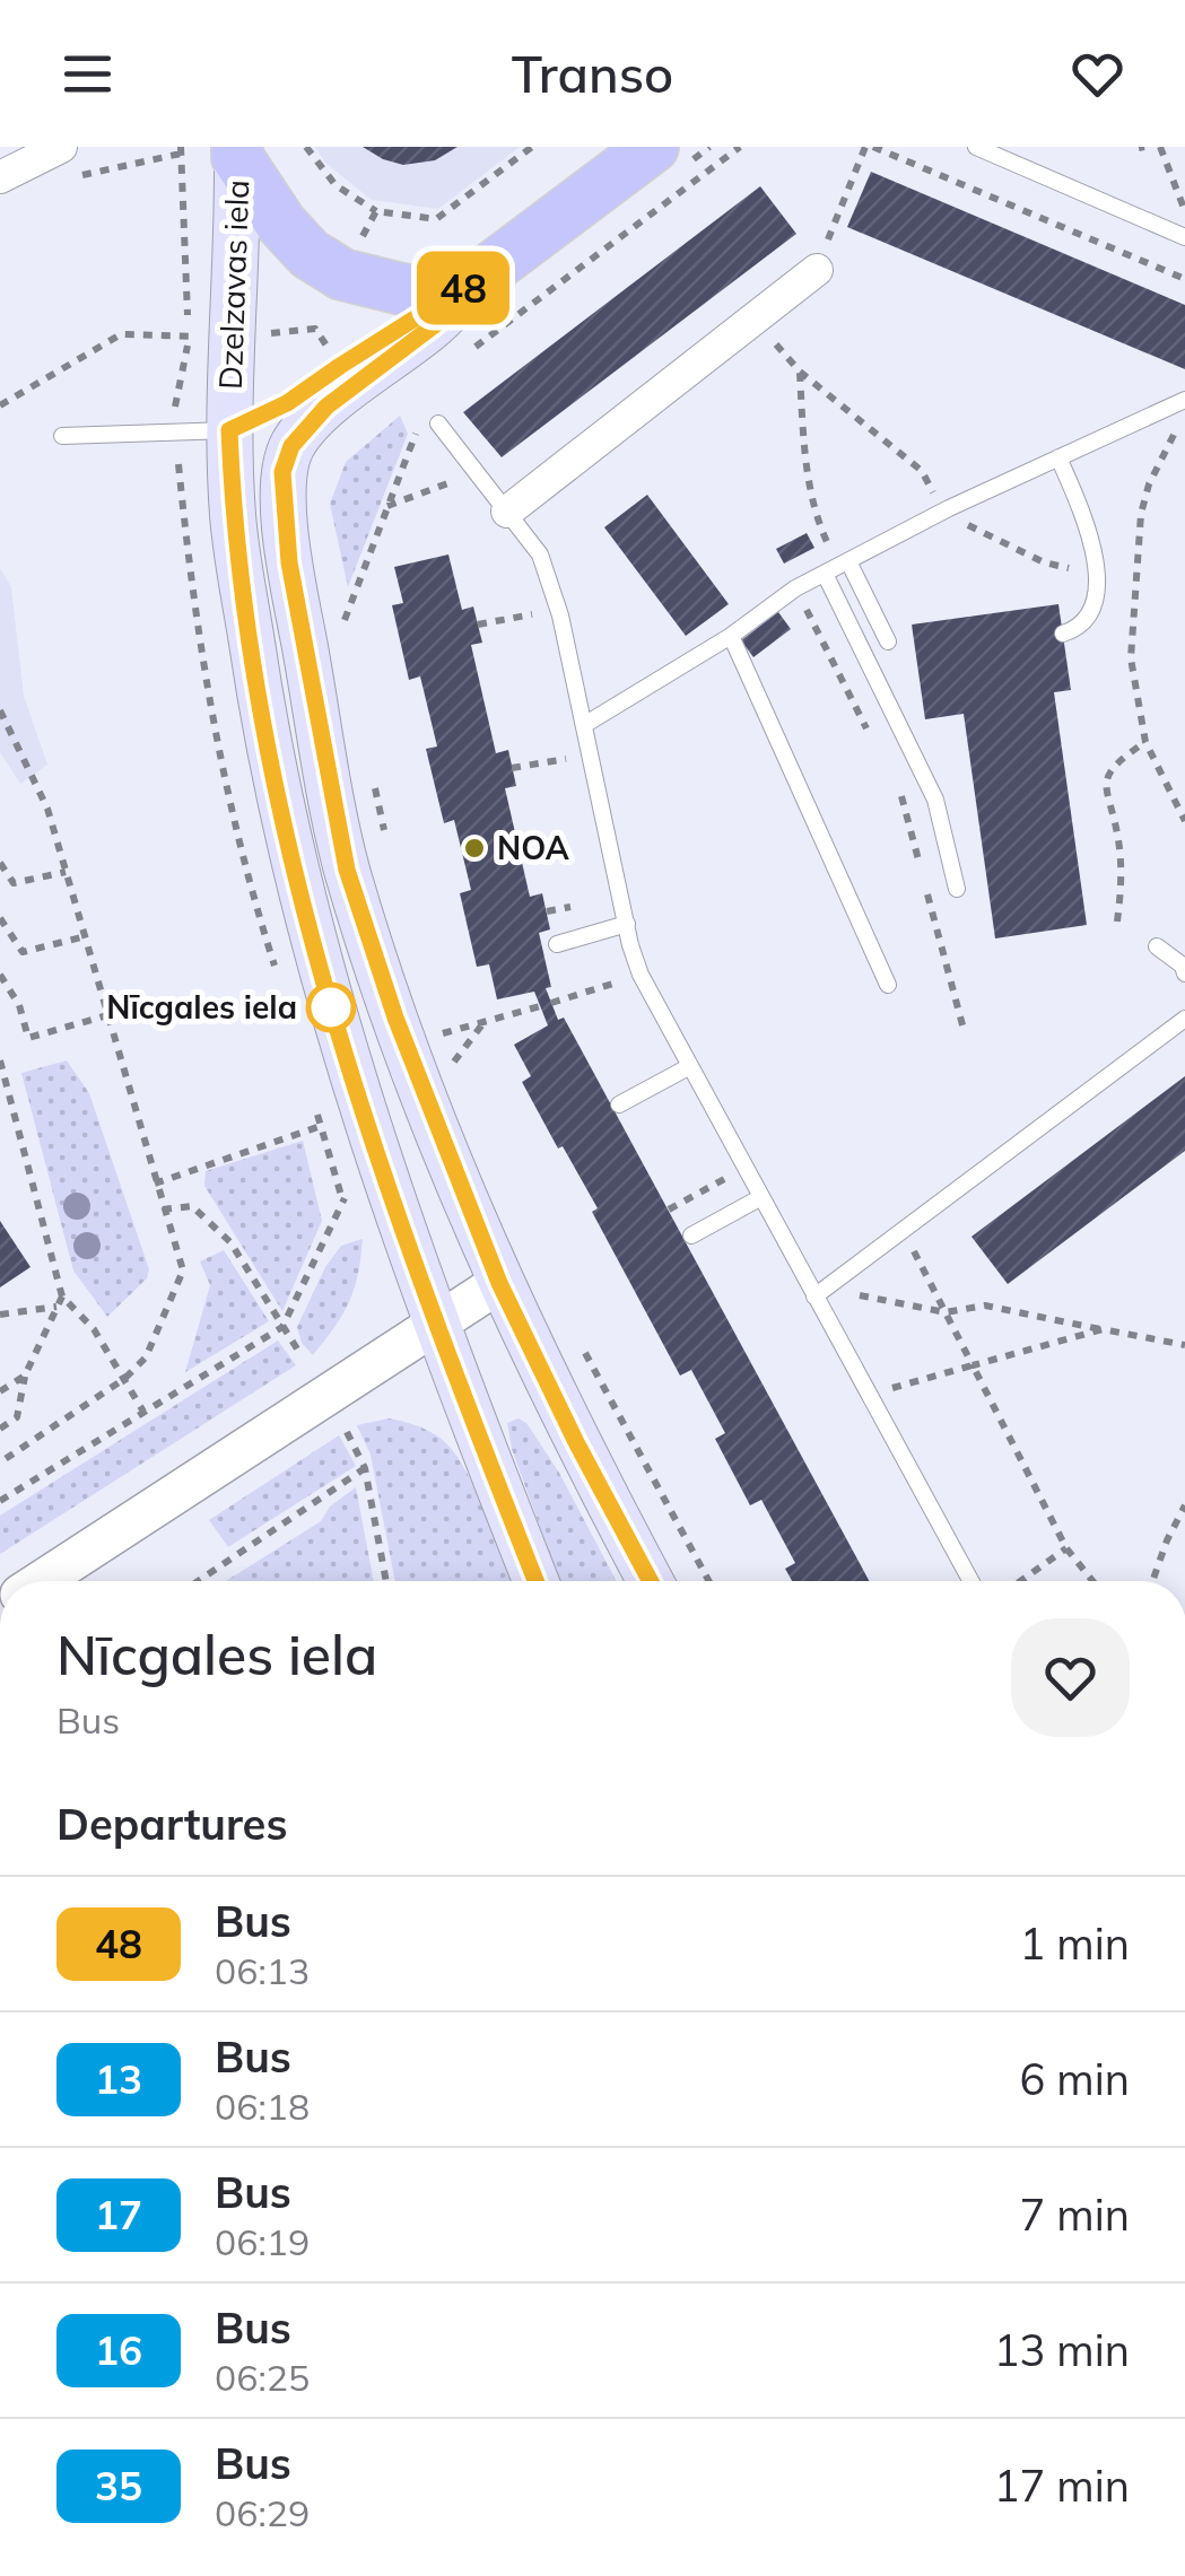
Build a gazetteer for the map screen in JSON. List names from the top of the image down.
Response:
{
  "streets": {
    "main road": ["Dzelzavas iela"]
  },
  "places": ["NOA", "Nīcgales iela"],
  "lines": ["bus line 48"],
  "page": {
    "header": "Transo",
    "on_map": "48",
    "heading": [
      ["Nīcgales iela", "Bus"],
      "Departures"
    ],
    "list": [
      {
        "mark": "48",
        "name": "Bus",
        "note": "06:13",
        "value": "1 min"
      },
      {
        "mark": "13",
        "name": "Bus",
        "note": "06:18",
        "value": "6 min"
      },
      {
        "mark": "17",
        "name": "Bus",
        "note": "06:19",
        "value": "7 min"
      },
      {
        "mark": "16",
        "name": "Bus",
        "note": "06:25",
        "value": "13 min"
      },
      {
        "mark": "35",
        "name": "Bus",
        "note": "06:29",
        "value": "17 min"
      }
    ]
  }
}
